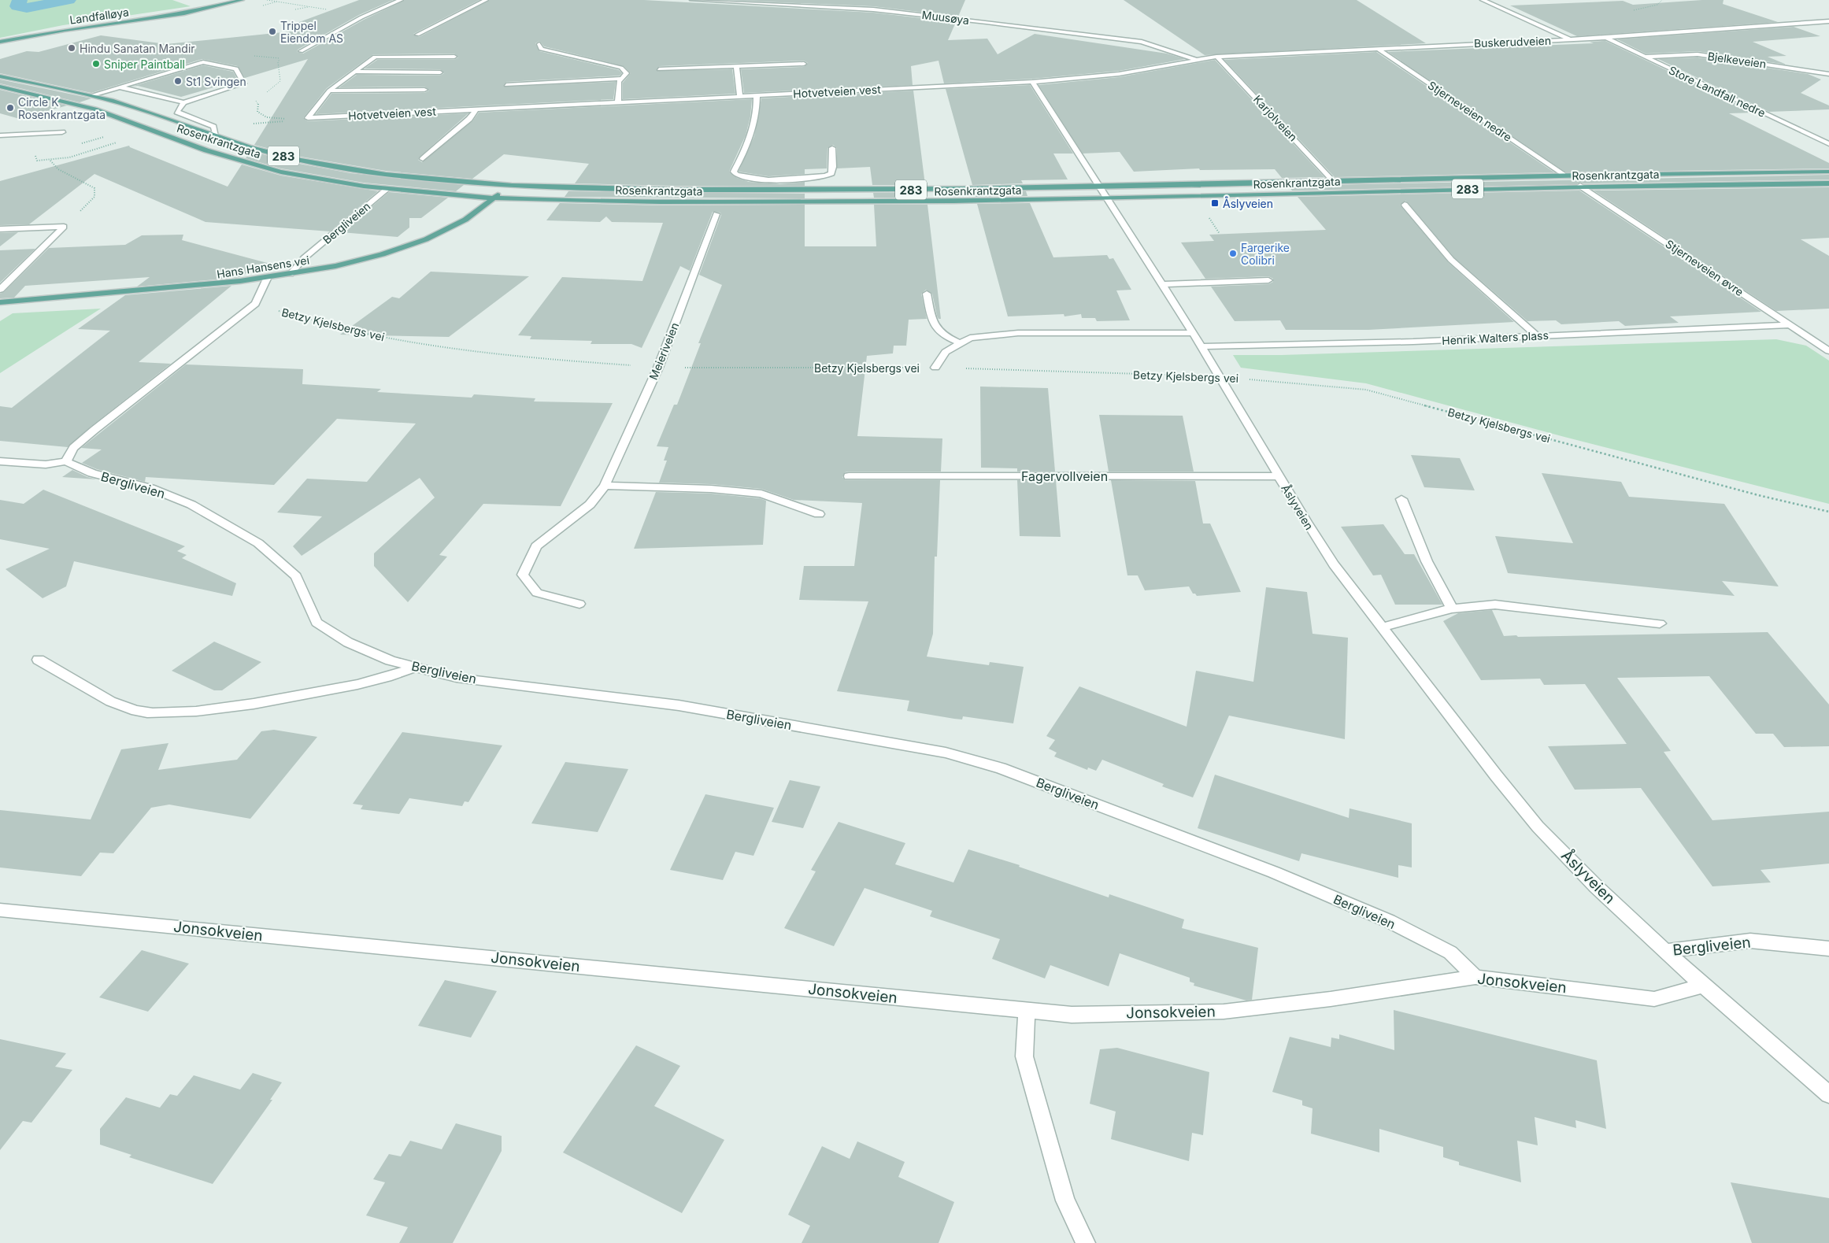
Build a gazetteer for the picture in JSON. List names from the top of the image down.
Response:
{
  "streets": {
    "main road": [
      "Landfalløya",
      "Rosenkrantzgata",
      "283",
      "Hans Hansens vei"
    ],
    "street": [
      "Muusøya",
      "Buskerudveien",
      "Bjelkeveien",
      "Hotvetveien vest",
      "Store Landfall nedre",
      "Stjerneveien nedre",
      "Karjolveien",
      "Bergliveien",
      "Stjerneveien øvre",
      "Henrik Walters plass",
      "Meieriveien",
      "Fagervollveien",
      "Åslyveien",
      "Jonsokveien"
    ],
    "path": ["Betzy Kjelsbergs vei"]
  },
  "crossings": [
    ["Muusøya", "Buskerudveien"],
    ["Muusøya", "Hotvetveien vest"],
    ["Buskerudveien", "Hotvetveien vest"],
    ["Buskerudveien", "Store Landfall nedre"],
    ["Buskerudveien", "Stjerneveien nedre"],
    ["Buskerudveien", "Karjolveien"],
    ["Bjelkeveien", "Store Landfall nedre"],
    ["Hotvetveien vest", "Åslyveien"],
    ["Stjerneveien nedre", "Rosenkrantzgata"],
    ["Karjolveien", "Rosenkrantzgata"],
    ["Rosenkrantzgata", "Bergliveien"],
    ["Rosenkrantzgata", "Hans Hansens vei"],
    ["Rosenkrantzgata", "Stjerneveien øvre"],
    ["Rosenkrantzgata", "Åslyveien"],
    ["Bergliveien", "Hans Hansens vei"],
    ["Bergliveien", "Åslyveien"],
    ["Bergliveien", "Jonsokveien"],
    ["Stjerneveien øvre", "Henrik Walters plass"],
    ["Betzy Kjelsbergs vei", "Meieriveien"],
    ["Betzy Kjelsbergs vei", "Åslyveien"],
    ["Henrik Walters plass", "Åslyveien"],
    ["Fagervollveien", "Åslyveien"],
    ["Åslyveien", "Jonsokveien"]
  ],
  "places": {
    "other": [
      "Trippel Eiendom AS",
      "Hindu Sanatan Mandir",
      "Sniper Paintball",
      "St1 Svingen",
      "Circle K Rosenkrantzgata",
      "Fargerike Colibri"
    ],
    "transit": ["Åslyveien"]
  }
}
